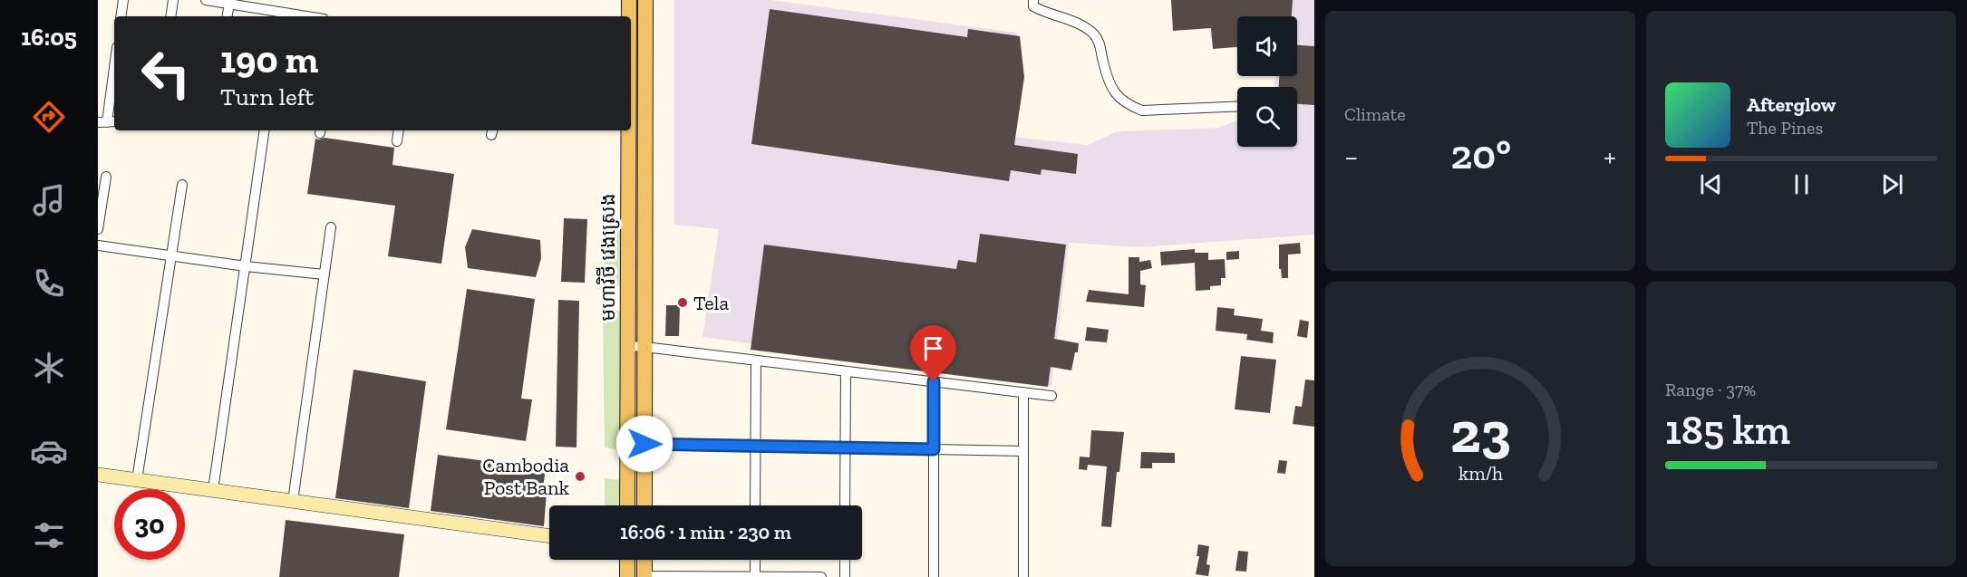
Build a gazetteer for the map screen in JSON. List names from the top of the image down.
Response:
{
  "streets": {
    "main road": ["មហាវិថី វេងស្រេង"]
  },
  "places": ["Tela", "Cambodia Post Bank"],
  "page": {
    "tabs": "16:05",
    "tile": [
      "Climate",
      ["Range · 37%", "185 km"]
    ],
    "turn": ["190 m", "Turn left"],
    "song": ["Afterglow", "The Pines"],
    "heat": ["−", "20°", "+"],
    "limit": "30",
    "trip": "16:06 · 1 min · 230 m",
    "gauge": ["23", "km/h"]
  }
}
